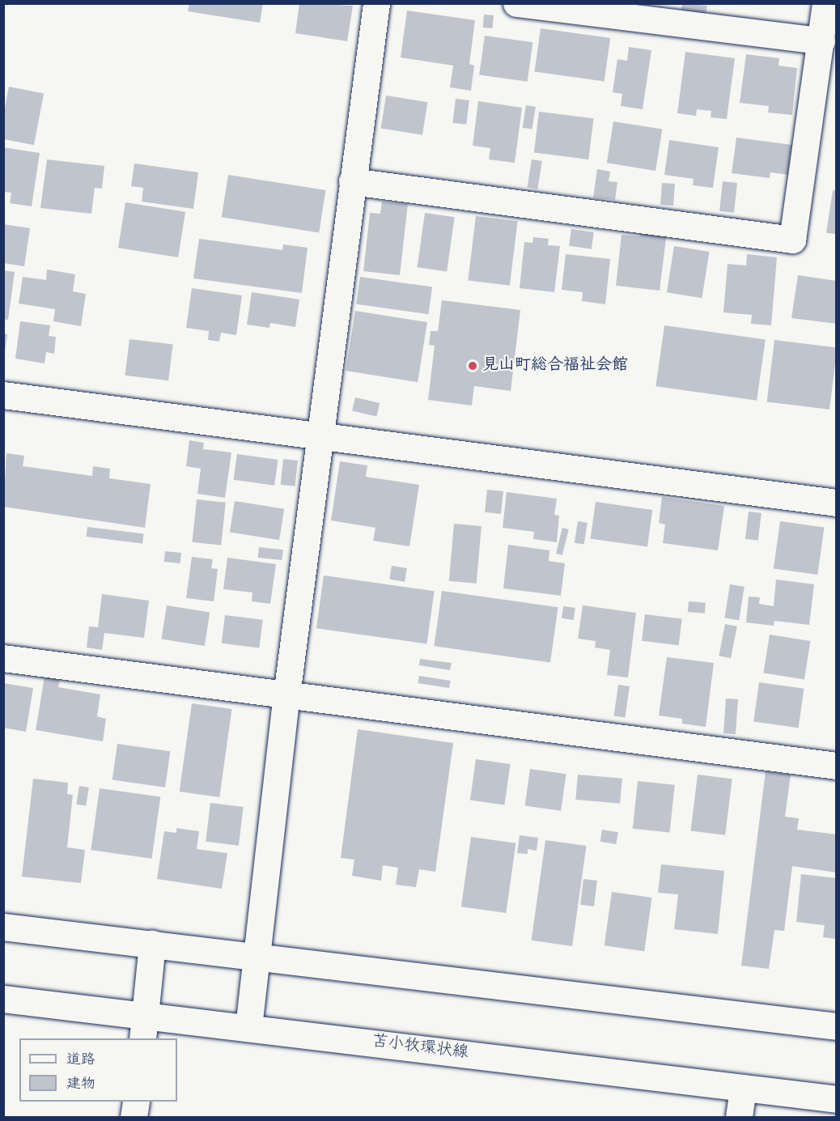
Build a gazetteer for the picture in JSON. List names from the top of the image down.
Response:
{
  "streets": {
    "street": ["苫小牧環状線"]
  },
  "places": ["見山町総合福祉会館"],
  "legend": ["道路", "建物"]
}
